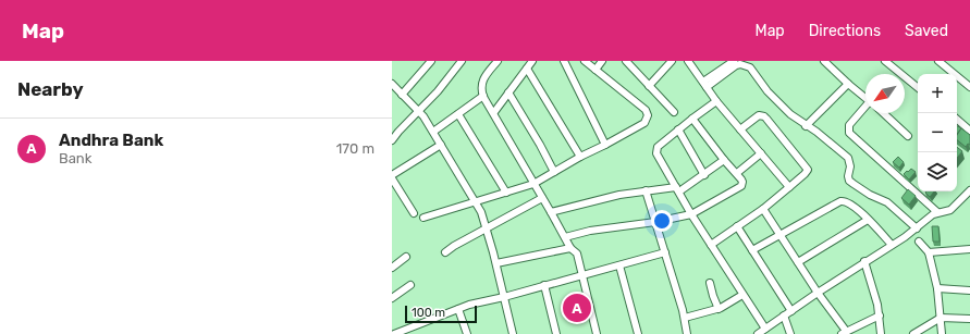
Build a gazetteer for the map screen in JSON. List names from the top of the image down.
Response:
{
  "scale_bar": "100 m",
  "north": "bottom left",
  "page": {
    "header": "Map",
    "nav": ["Map", "Directions", "Saved"],
    "heading": "Nearby",
    "map_buttons": ["+", "−"],
    "list": [
      {
        "mark": "A",
        "name": "Andhra Bank",
        "note": "Bank",
        "value": "170 m"
      }
    ],
    "pins": "A",
    "scale": "100 m"
  }
}
